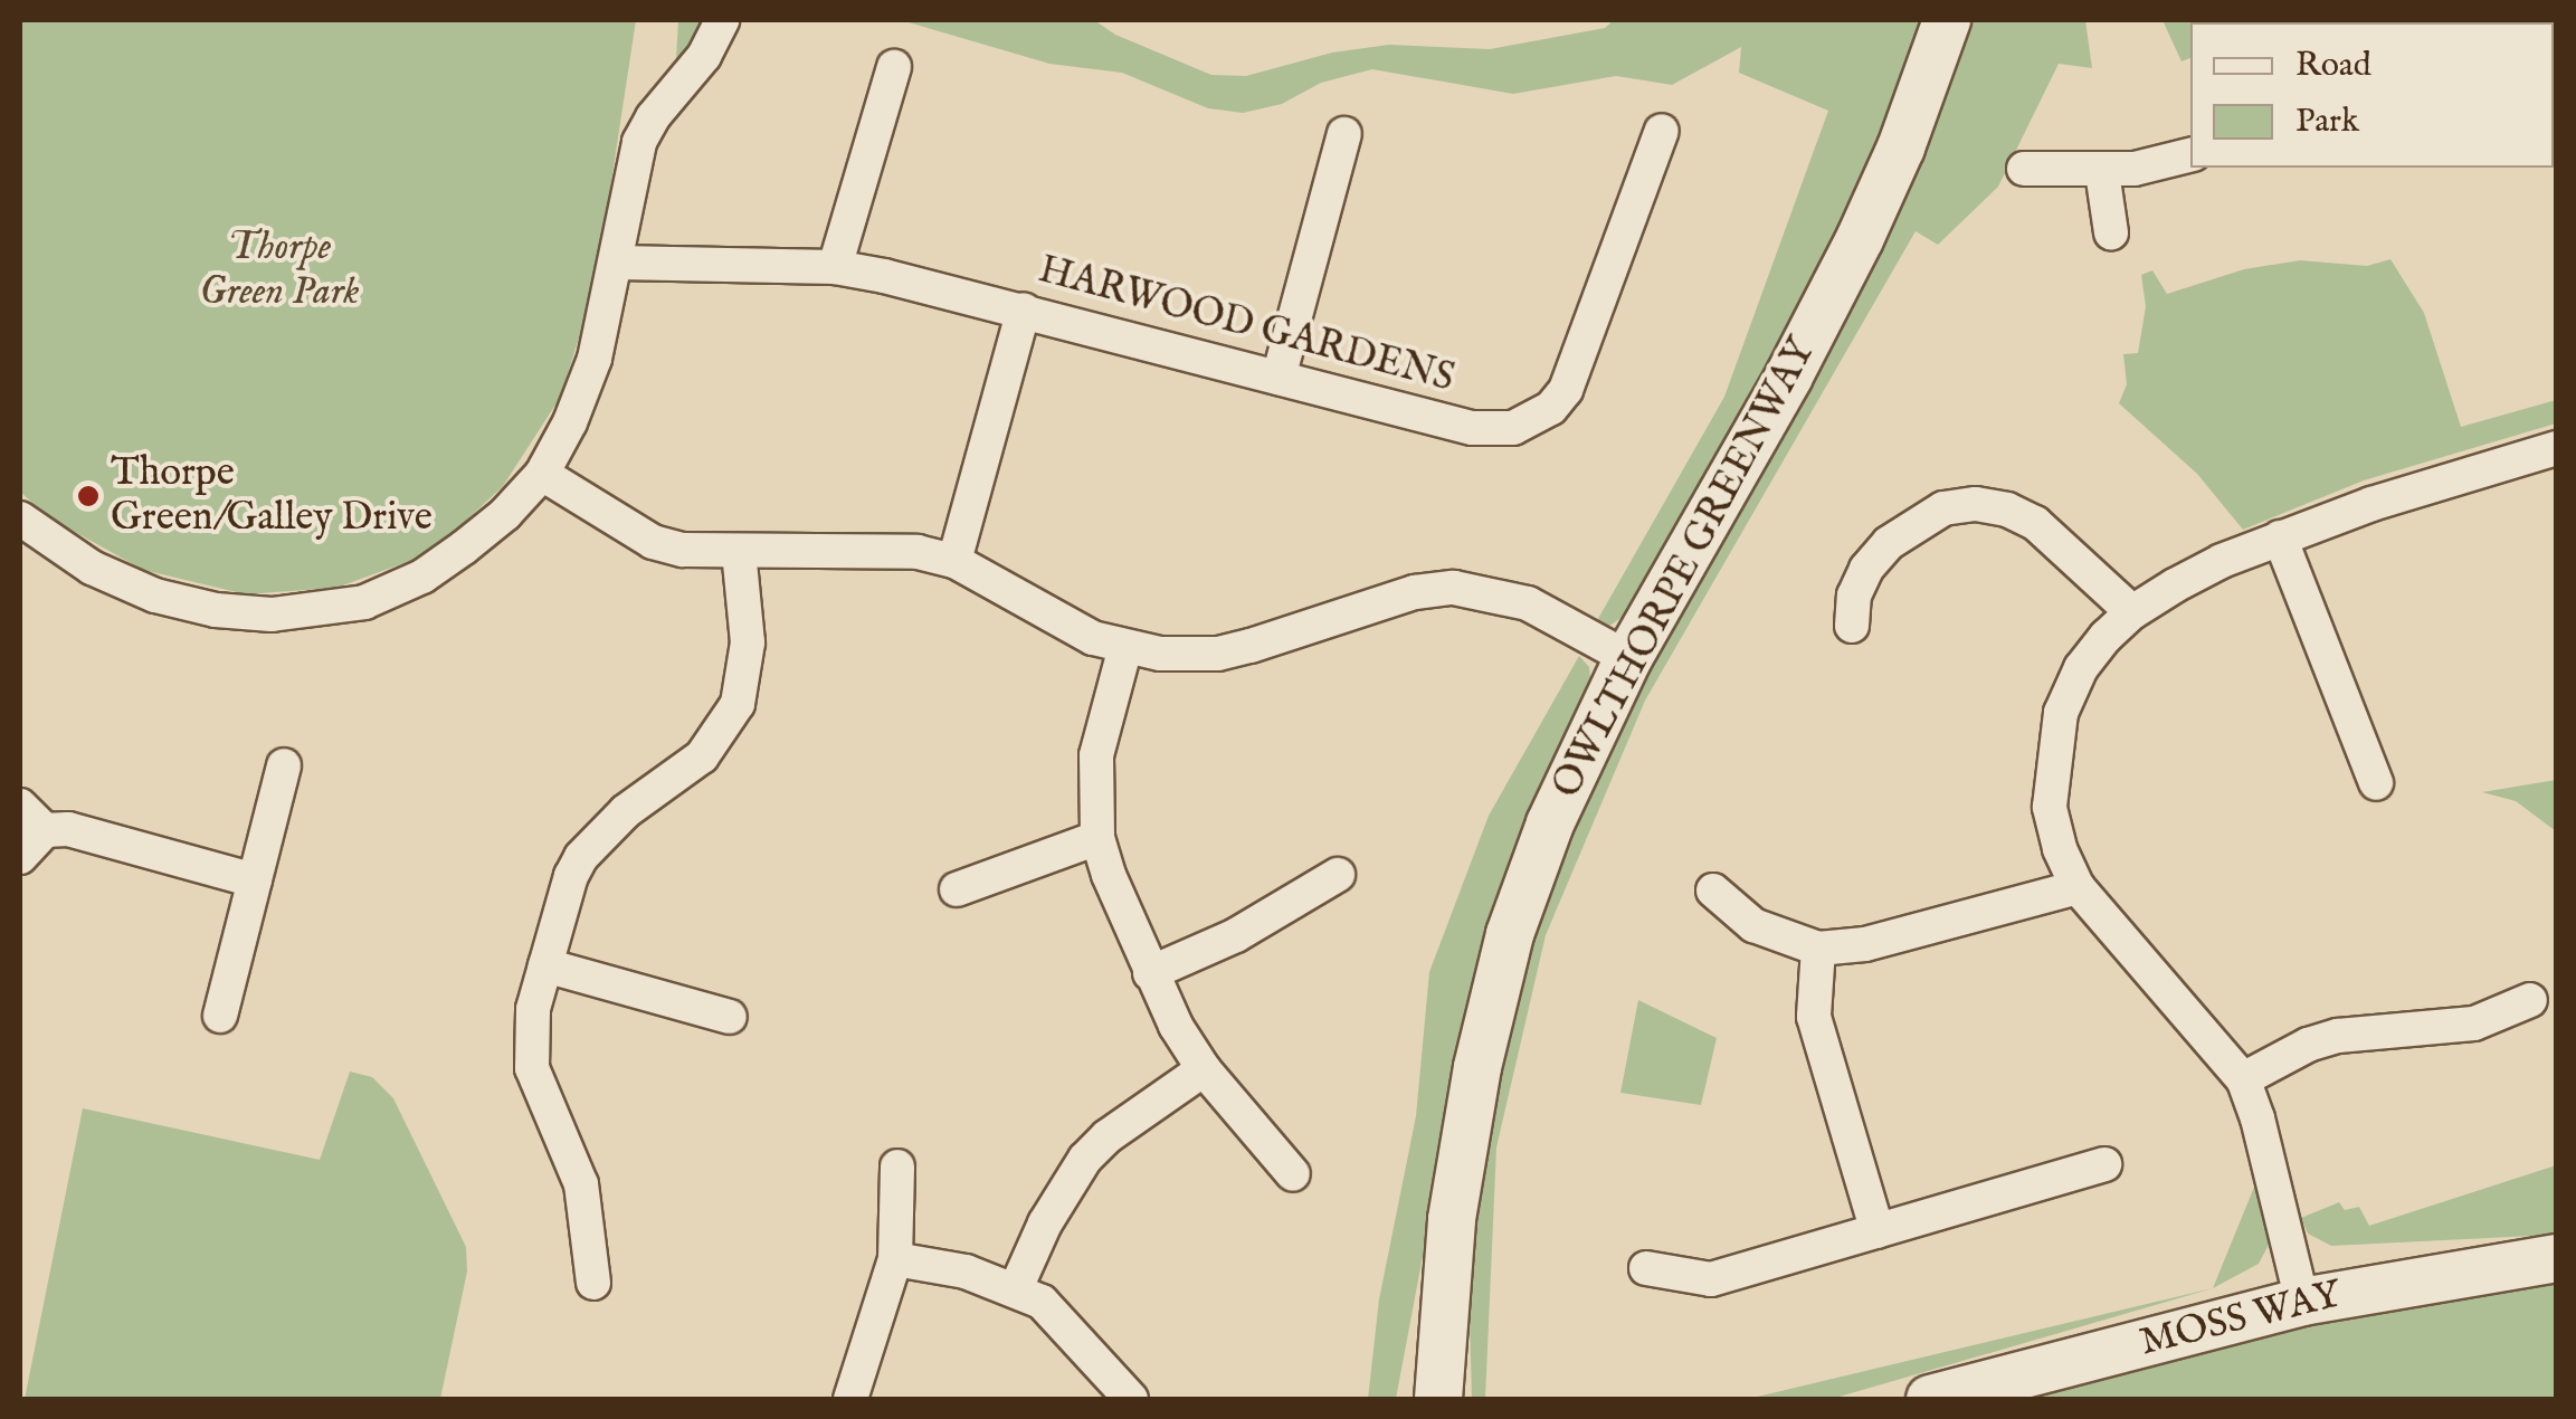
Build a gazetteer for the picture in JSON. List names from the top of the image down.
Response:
{
  "streets": {
    "street": ["HARWOOD GARDENS", "OWLTHORPE GREENWAY", "MOSS WAY"]
  },
  "parks": ["Thorpe Green Park"],
  "places": ["Thorpe Green/Galley Drive"],
  "legend": ["Road", "Park"]
}
